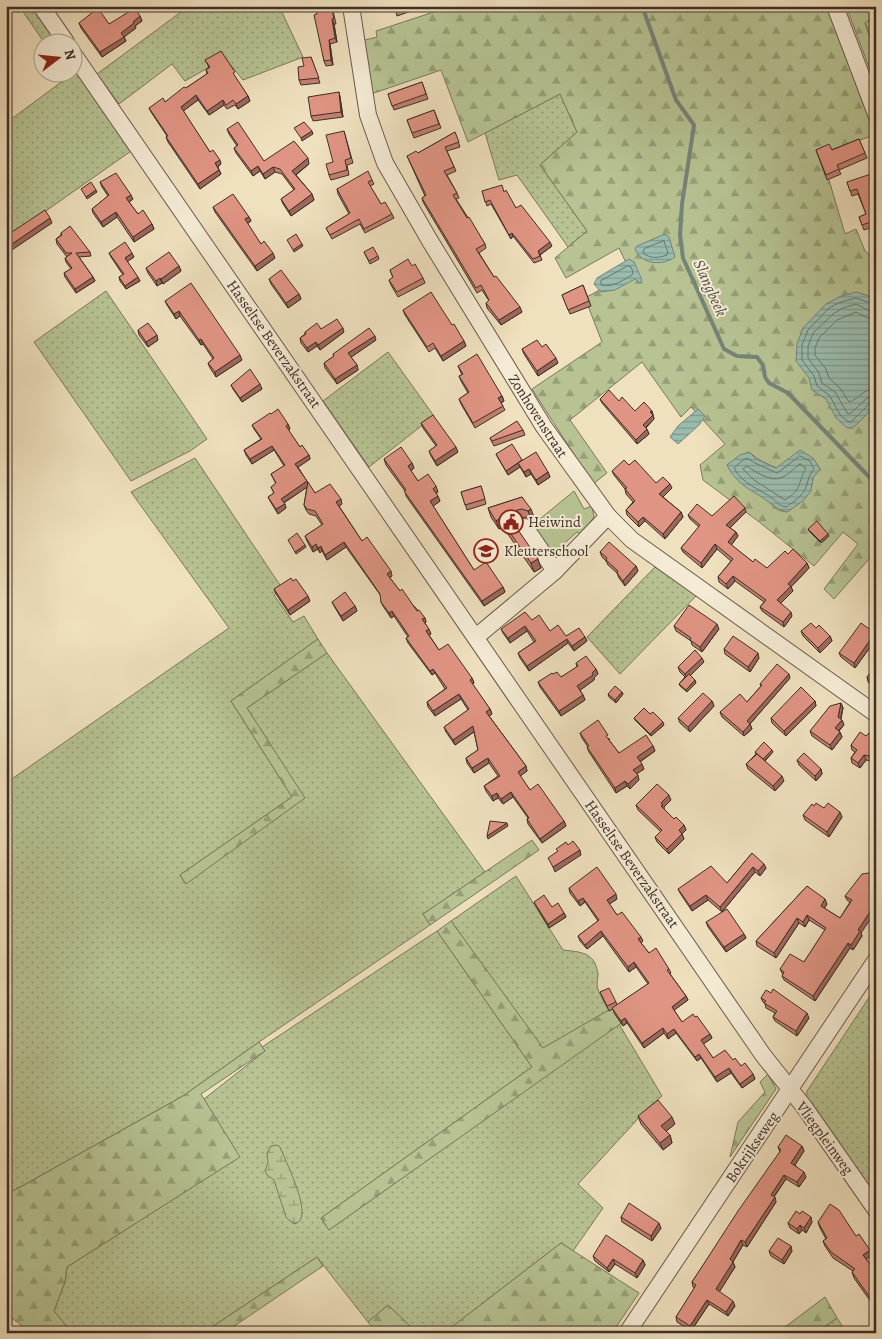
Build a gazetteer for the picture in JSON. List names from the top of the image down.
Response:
{
  "streets": {
    "street": [
      "Hasseltse Beverzakstraat",
      "Zonhovenstraat",
      "Vliegpleinweg",
      "Bokrijkseweg"
    ]
  },
  "crossings": [
    ["Hasseltse Beverzakstraat", "Vliegpleinweg"],
    ["Hasseltse Beverzakstraat", "Bokrijkseweg"],
    ["Vliegpleinweg", "Bokrijkseweg"]
  ],
  "water": ["Slangbeek"],
  "places": {
    "public building": ["Heiwind"],
    "school or university": ["Kleuterschool"]
  },
  "north": "right"
}
